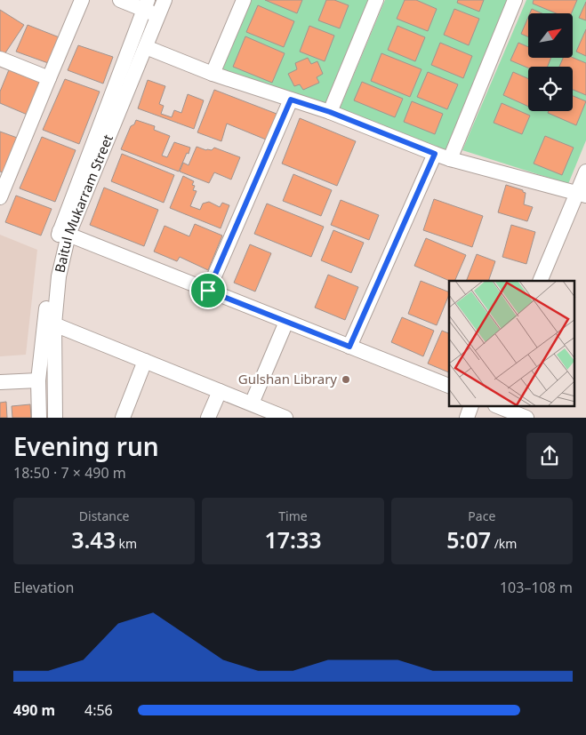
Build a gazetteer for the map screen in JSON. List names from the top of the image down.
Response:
{
  "streets": {
    "street": ["Baitul Mukarram Street"]
  },
  "places": ["Gulshan Library"],
  "north": "top right",
  "page": {
    "heading": ["Evening run", "18:50 · 7 × 490 m"],
    "stats": [
      ["Distance", "3.43 km"],
      ["Time", "17:33"],
      ["Pace", "5:07 /km"]
    ],
    "chart": ["Elevation", "103–108 m"],
    "list": [
      {
        "name": "490 m",
        "note": "4:56"
      }
    ]
  }
}
